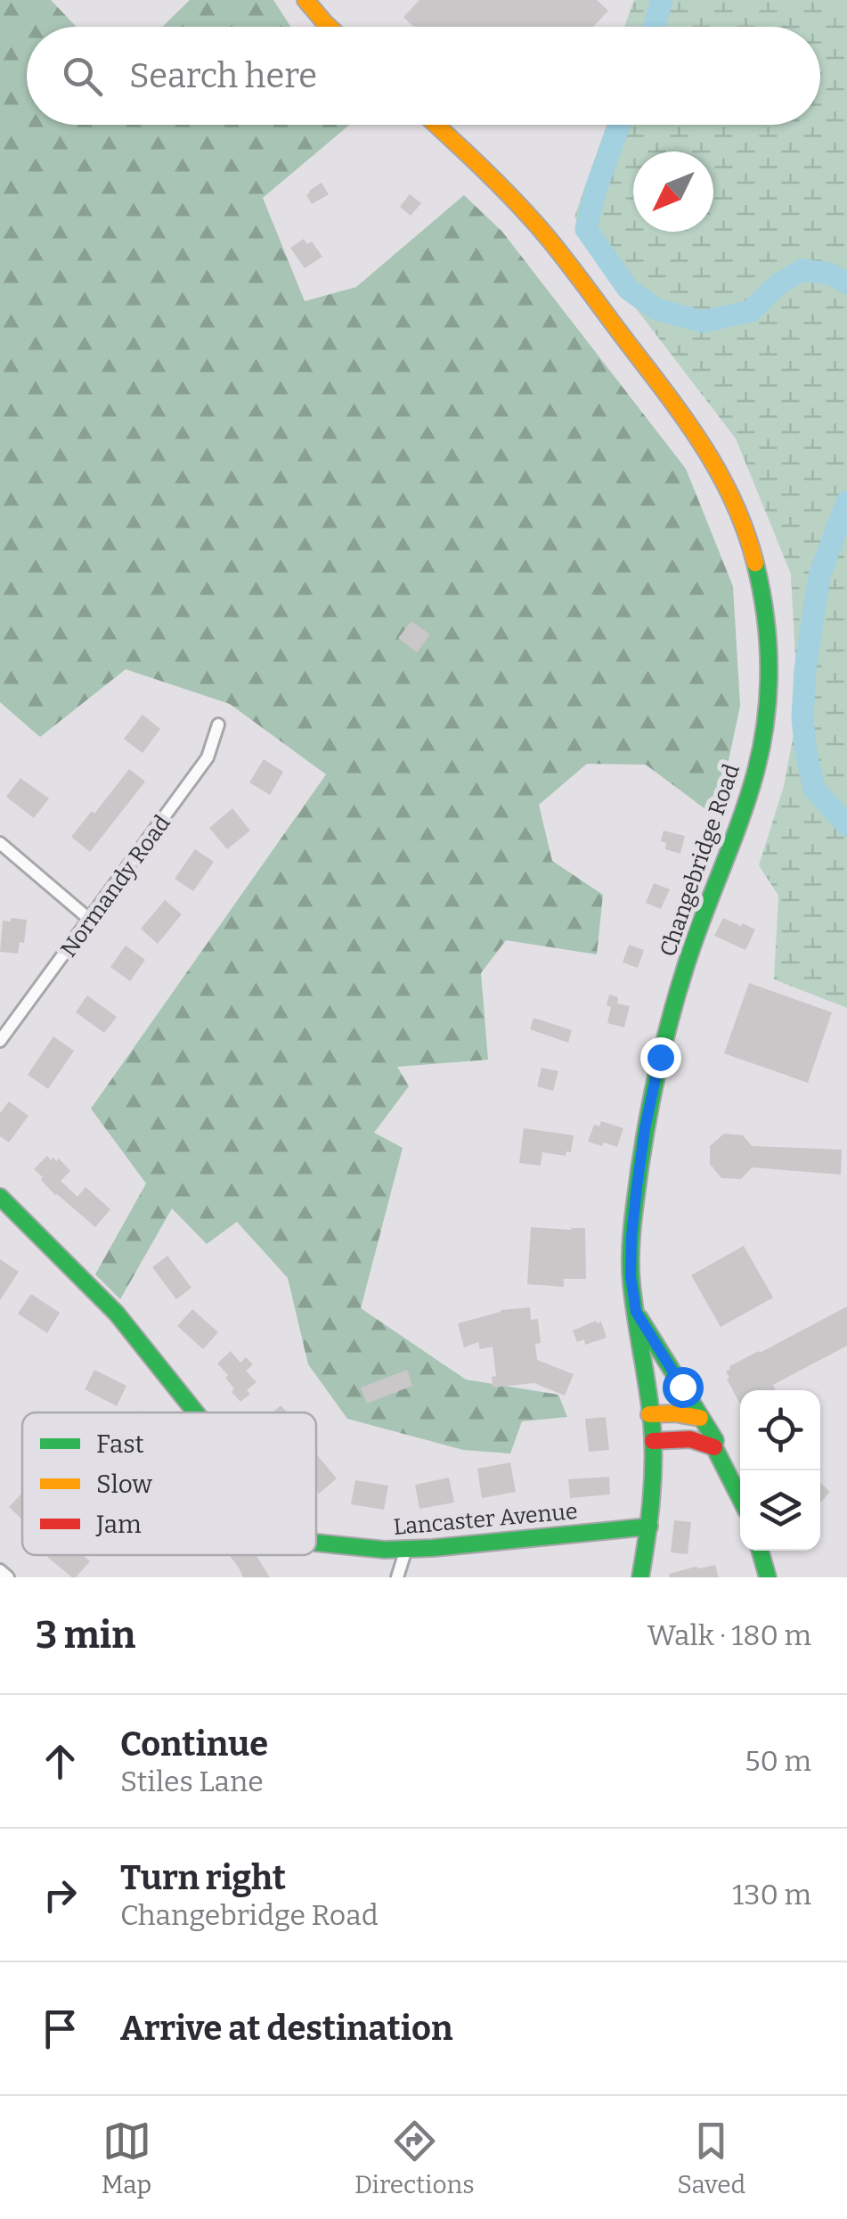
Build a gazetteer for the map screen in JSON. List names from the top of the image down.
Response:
{
  "streets": {
    "main road": ["Changebridge Road", "Lancaster Avenue"],
    "street": ["Normandy Road"]
  },
  "crossings": [
    ["Changebridge Road", "Lancaster Avenue"]
  ],
  "legend": ["Fast", "Slow", "Jam"],
  "north": "bottom left",
  "page": {
    "search": "Search here",
    "heading": ["3 min", "Walk · 180 m"],
    "list": [
      ["Continue", "Stiles Lane", "50 m"],
      ["Turn right", "Changebridge Road", "130 m"],
      "Arrive at destination"
    ],
    "nav": ["Map", "Directions", "Saved"]
  }
}
